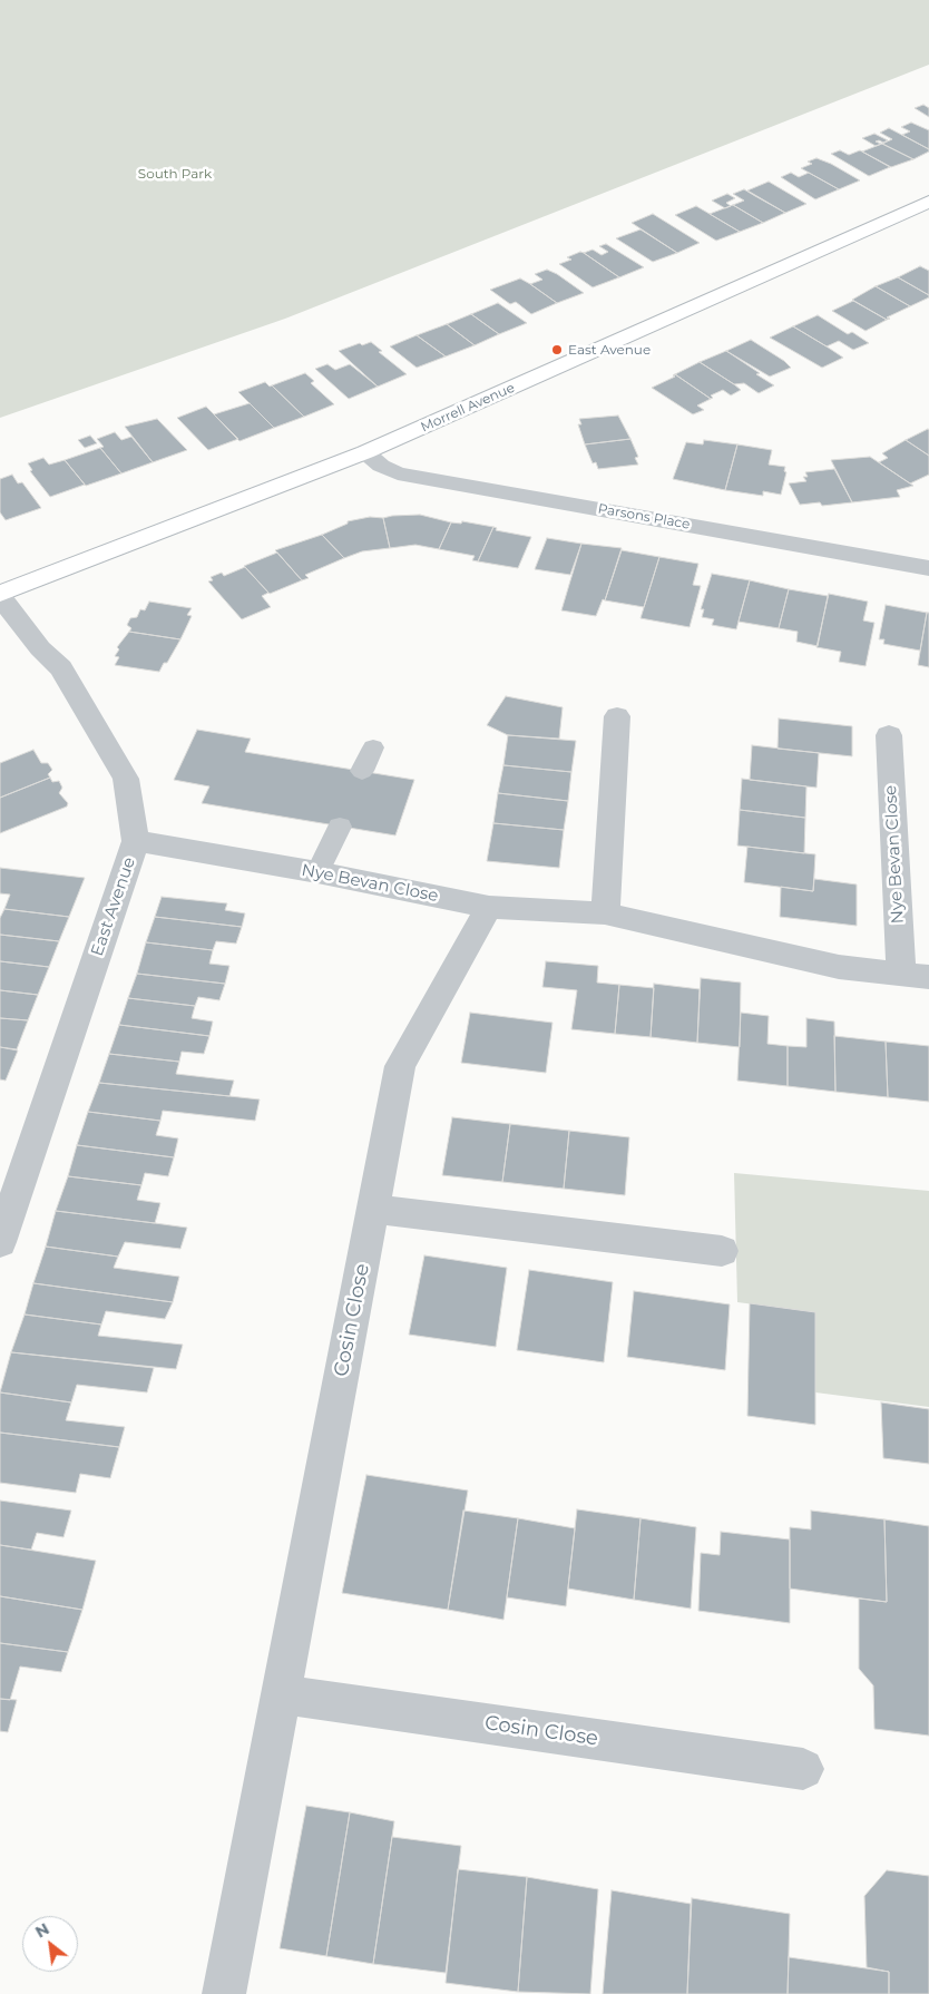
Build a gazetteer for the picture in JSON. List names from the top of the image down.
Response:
{
  "streets": {
    "street": [
      "Morrell Avenue",
      "Parsons Place",
      "Nye Bevan Close",
      "East Avenue",
      "Cosin Close"
    ]
  },
  "crossings": [
    ["Morrell Avenue", "Parsons Place"],
    ["Morrell Avenue", "East Avenue"],
    ["Nye Bevan Close", "East Avenue"],
    ["Nye Bevan Close", "Cosin Close"]
  ],
  "parks": ["South Park"],
  "places": ["East Avenue"],
  "north": "top left"
}
